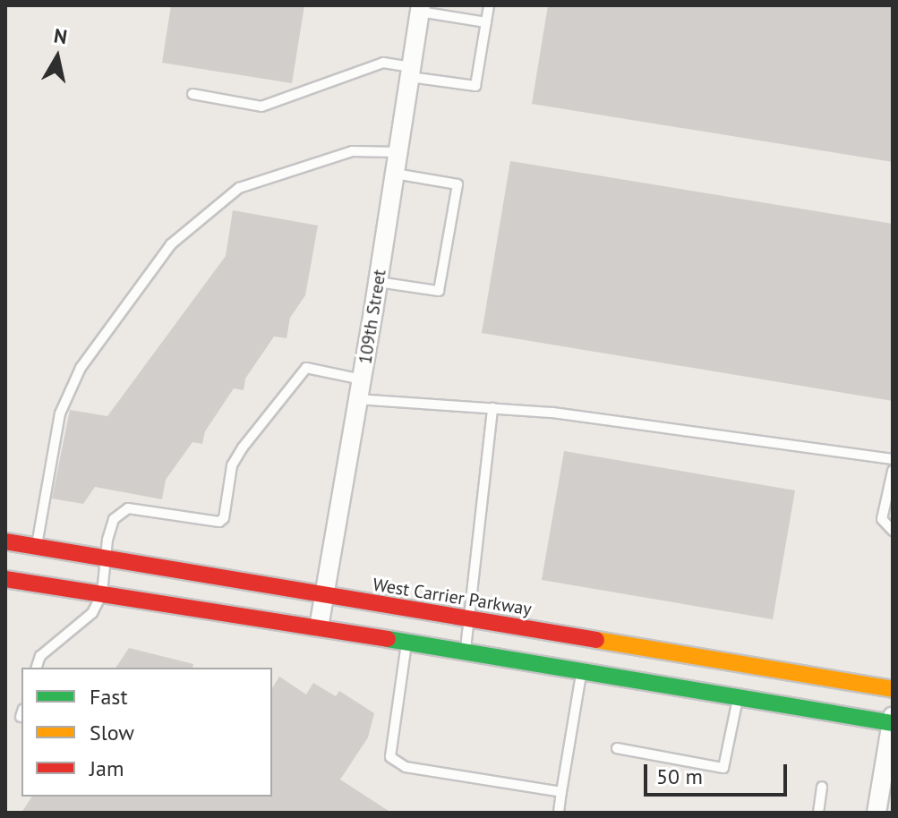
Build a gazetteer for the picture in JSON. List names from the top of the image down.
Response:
{
  "streets": {
    "main road": ["West Carrier Parkway"],
    "street": ["109th Street"]
  },
  "crossings": [
    ["109th Street", "West Carrier Parkway"]
  ],
  "legend": ["Fast", "Slow", "Jam"],
  "scale_bar": "50 m",
  "north": "top"
}
